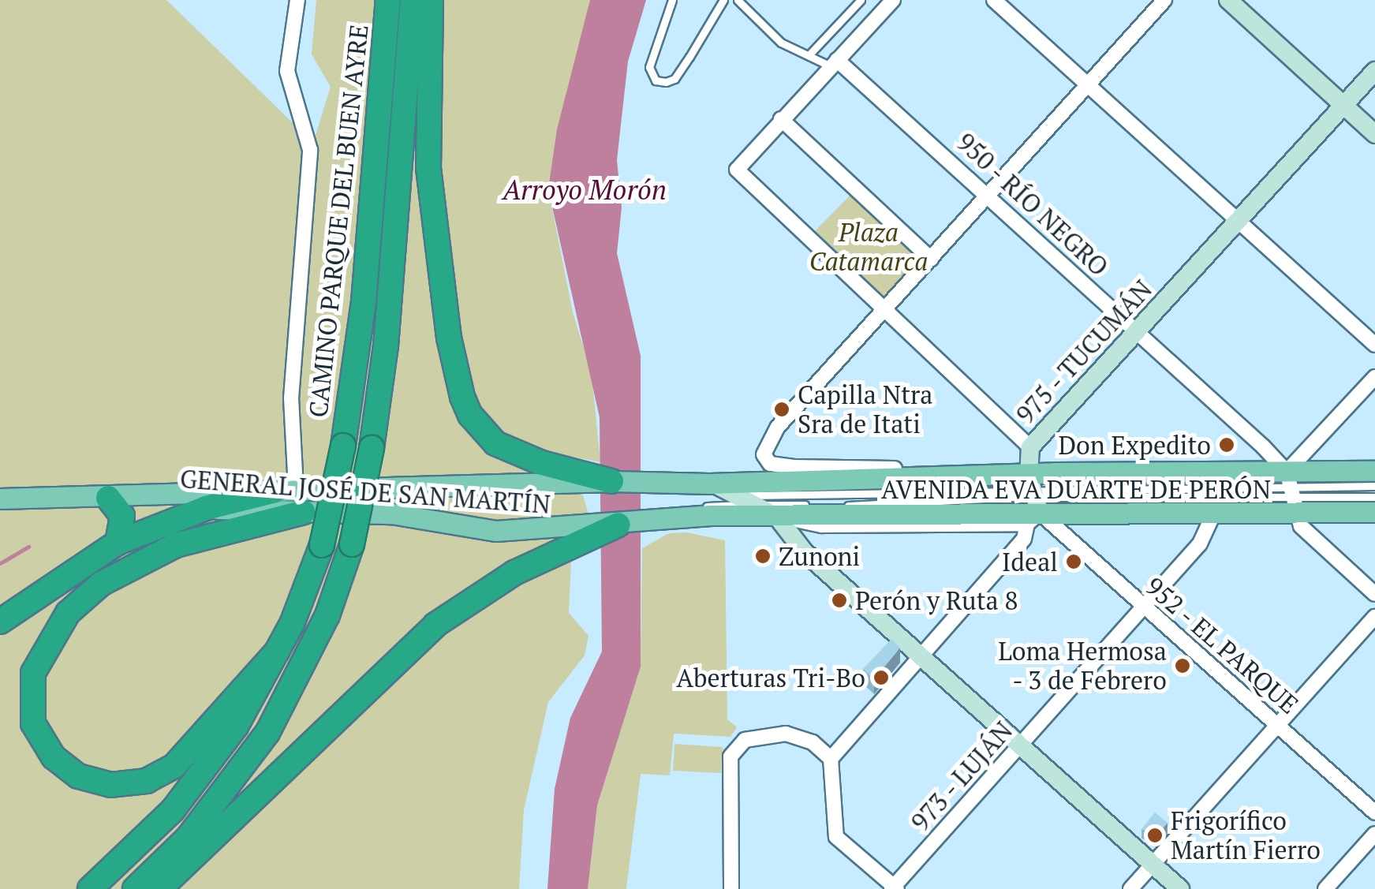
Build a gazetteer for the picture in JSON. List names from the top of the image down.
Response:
{
  "streets": {
    "highway": ["CAMINO PARQUE DEL BUEN AYRE"],
    "main road": ["AVENIDA EVA DUARTE DE PERÓN", "GENERAL JOSÉ DE SAN MARTÍN"],
    "street": [
      "950 - RÍO NEGRO",
      "975 - TUCUMÁN",
      "952 - EL PARQUE",
      "973 - LUJÁN"
    ]
  },
  "crossings": [
    ["950 - RÍO NEGRO", "975 - TUCUMÁN"],
    ["950 - RÍO NEGRO", "AVENIDA EVA DUARTE DE PERÓN"],
    ["975 - TUCUMÁN", "AVENIDA EVA DUARTE DE PERÓN"],
    ["975 - TUCUMÁN", "952 - EL PARQUE"],
    ["AVENIDA EVA DUARTE DE PERÓN", "952 - EL PARQUE"],
    ["AVENIDA EVA DUARTE DE PERÓN", "973 - LUJÁN"],
    ["952 - EL PARQUE", "973 - LUJÁN"]
  ],
  "water": ["Arroyo Morón"],
  "parks": ["Plaza Catamarca"],
  "places": [
    "Capilla Ntra Sra de Itati",
    "Don Expedito",
    "Zunoni",
    "Ideal",
    "Perón y Ruta 8",
    "Loma Hermosa - 3 de Febrero",
    "Aberturas Tri-Bo",
    "Frigorífico Martín Fierro"
  ]
}
